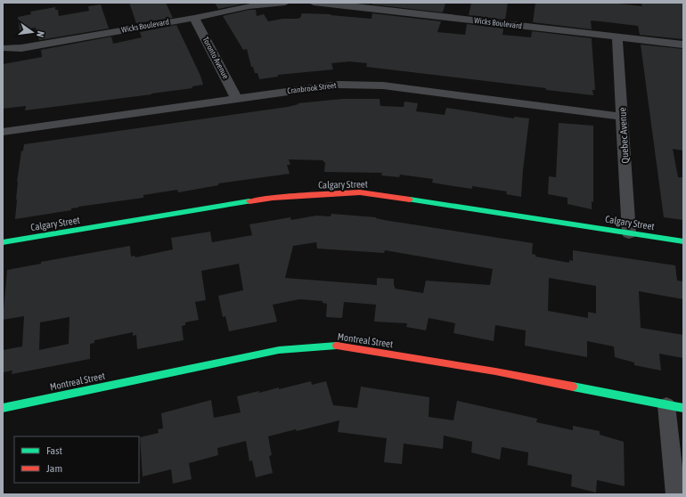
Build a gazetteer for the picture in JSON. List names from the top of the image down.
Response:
{
  "streets": {
    "street": [
      "Wicks Boulevard",
      "Toronto Avenue",
      "Cranbrook Street",
      "Quebec Avenue",
      "Calgary Street",
      "Montreal Street"
    ]
  },
  "crossings": [
    ["Wicks Boulevard", "Toronto Avenue"],
    ["Wicks Boulevard", "Quebec Avenue"],
    ["Toronto Avenue", "Cranbrook Street"],
    ["Cranbrook Street", "Quebec Avenue"],
    ["Quebec Avenue", "Calgary Street"]
  ],
  "legend": ["Fast", "Jam"],
  "north": "right"
}
